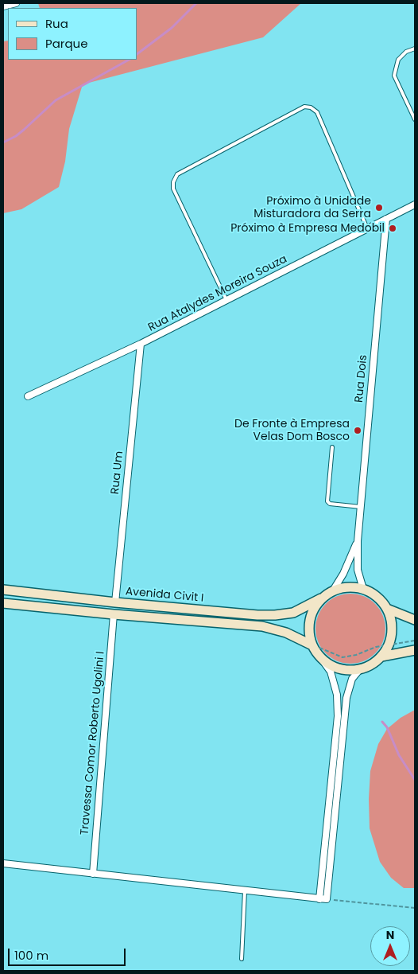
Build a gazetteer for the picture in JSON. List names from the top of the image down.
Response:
{
  "streets": {
    "main road": ["Avenida Civit I"],
    "street": [
      "Rua Atalydes Moreira Souza",
      "Rua Dois",
      "Rua Um",
      "Travessa Comor Roberto Ugolini I"
    ]
  },
  "crossings": [
    ["Rua Atalydes Moreira Souza", "Rua Dois"],
    ["Rua Atalydes Moreira Souza", "Rua Um"],
    ["Rua Dois", "Avenida Civit I"],
    ["Rua Um", "Avenida Civit I"],
    ["Avenida Civit I", "Travessa Comor Roberto Ugolini I"]
  ],
  "places": ["Próximo à Unidade Misturadora da Serra", "Próximo à Empresa Medobil", "De Fronte à Empresa Velas Dom Bosco"],
  "legend": ["Rua", "Parque"],
  "scale_bar": "100 m",
  "north": "top"
}
